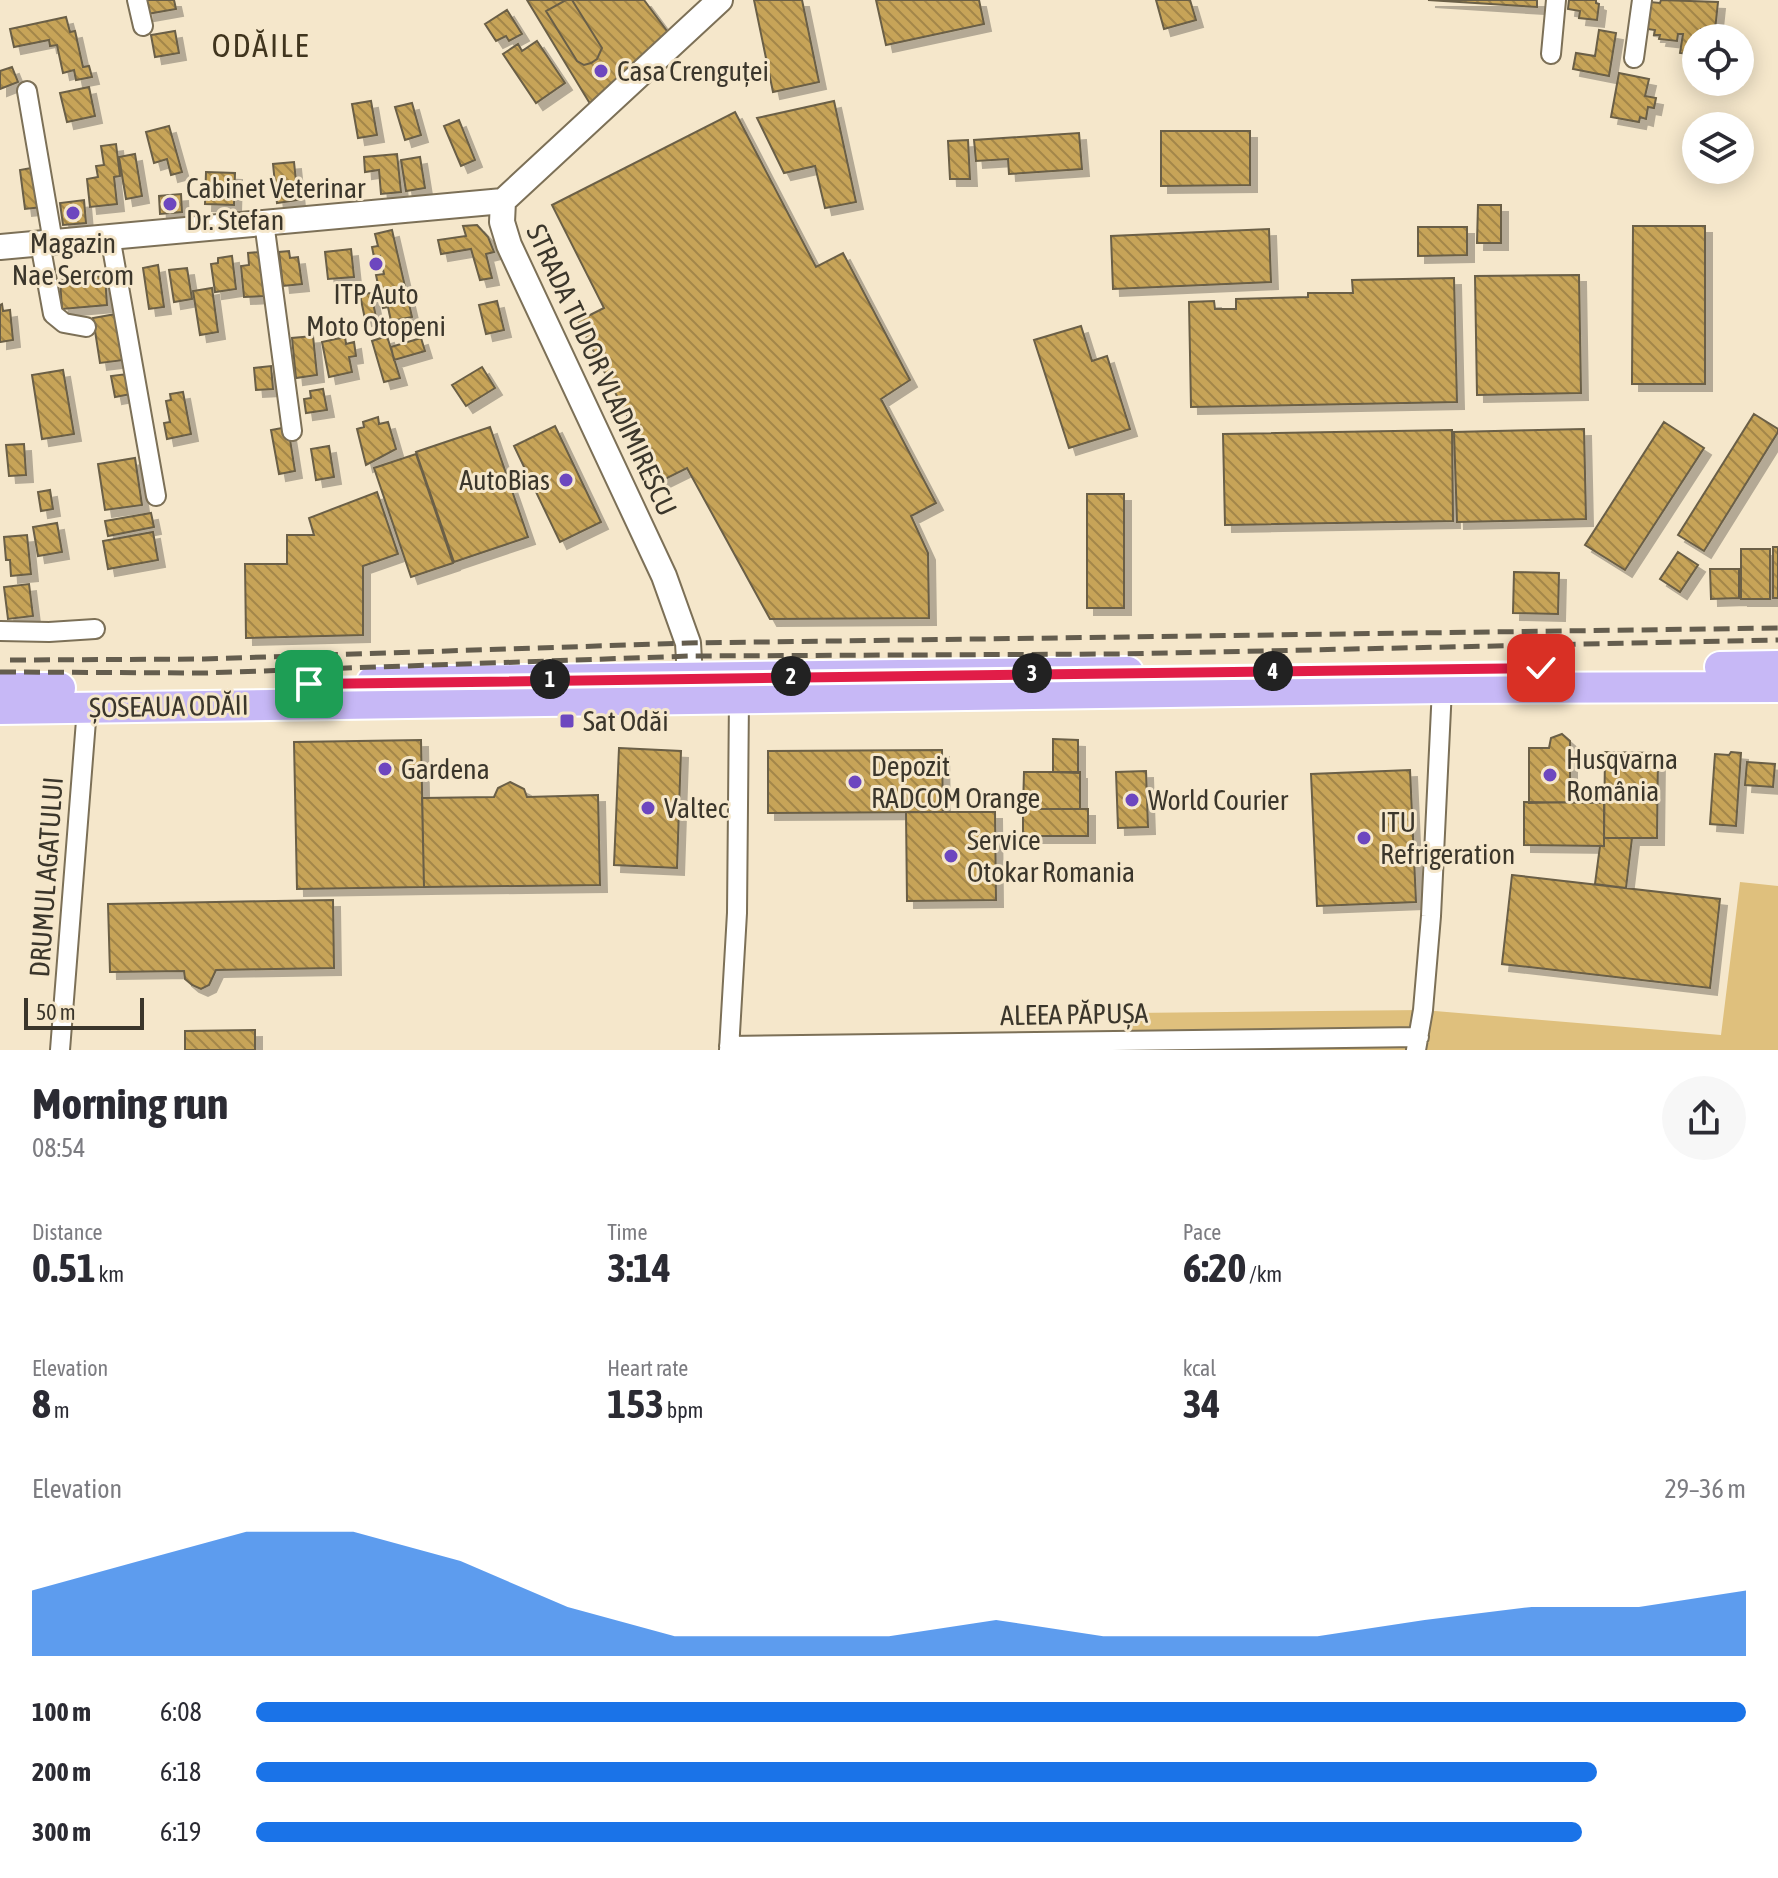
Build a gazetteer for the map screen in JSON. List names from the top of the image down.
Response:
{
  "streets": {
    "main road": ["ȘOSEAUA ODĂII"],
    "street": ["STRADA TUDOR VLADIMIRESCU", "DRUMUL AGATULUI", "ALEEA PĂPUȘA"]
  },
  "crossings": [
    ["STRADA TUDOR VLADIMIRESCU", "ȘOSEAUA ODĂII"],
    ["ȘOSEAUA ODĂII", "DRUMUL AGATULUI"]
  ],
  "districts": ["ODĂILE"],
  "places": {
    "other": [
      "Casa Crenguței",
      "Cabinet Veterinar Dr. Stefan",
      "Magazin Nae Sercom",
      "ITP Auto Moto Otopeni",
      "AutoBias",
      "Gardena",
      "Husqvarna România",
      "Depozit RADCOM Orange",
      "World Courier",
      "Valtec",
      "ITU Refrigeration",
      "Service Otokar Romania"
    ],
    "transit": ["Sat Odăi"]
  },
  "scale_bar": "50 m",
  "page": {
    "pins": [
      "4",
      "3",
      "2",
      "1"
    ],
    "scale": "50 m",
    "heading": ["Morning run", "08:54"],
    "stats": [
      ["Distance", "0.51 km"],
      ["Time", "3:14"],
      ["Pace", "6:20 /km"],
      ["Elevation", "8 m"],
      ["Heart rate", "153 bpm"],
      ["kcal", "34"]
    ],
    "chart": ["Elevation", "29–36 m"],
    "list": [
      {
        "name": "100 m",
        "note": "6:08"
      },
      {
        "name": "200 m",
        "note": "6:18"
      },
      {
        "name": "300 m",
        "note": "6:19"
      }
    ]
  }
}
